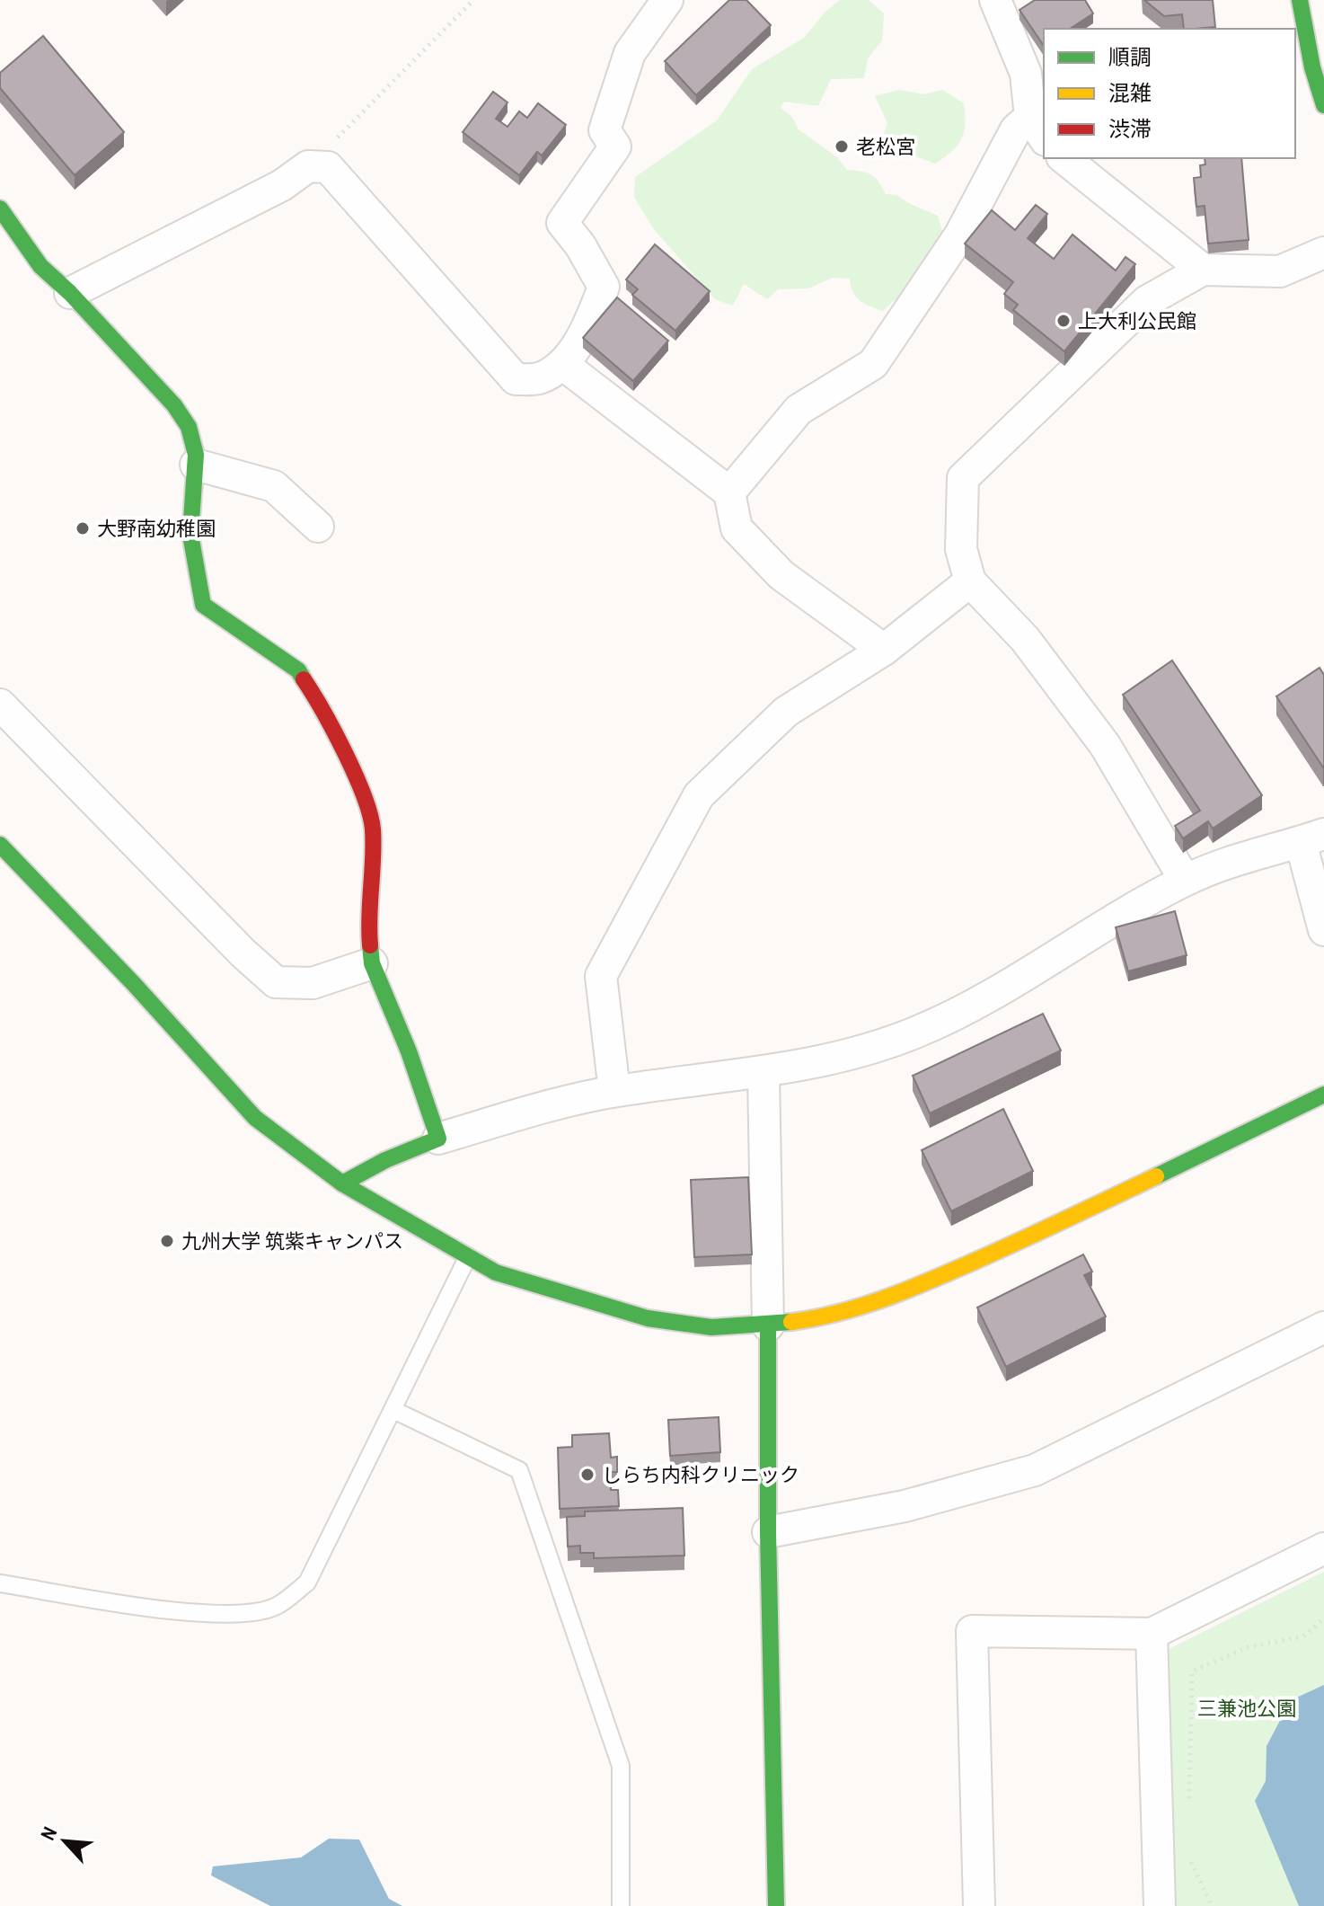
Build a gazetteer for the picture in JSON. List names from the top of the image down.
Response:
{
  "parks": ["三兼池公園"],
  "places": [
    "老松宮",
    "上大利公民館",
    "大野南幼稚園",
    "九州大学 筑紫キャンパス",
    "しらち内科クリニック"
  ],
  "legend": ["順調", "混雑", "渋滞"],
  "north": "top left"
}
